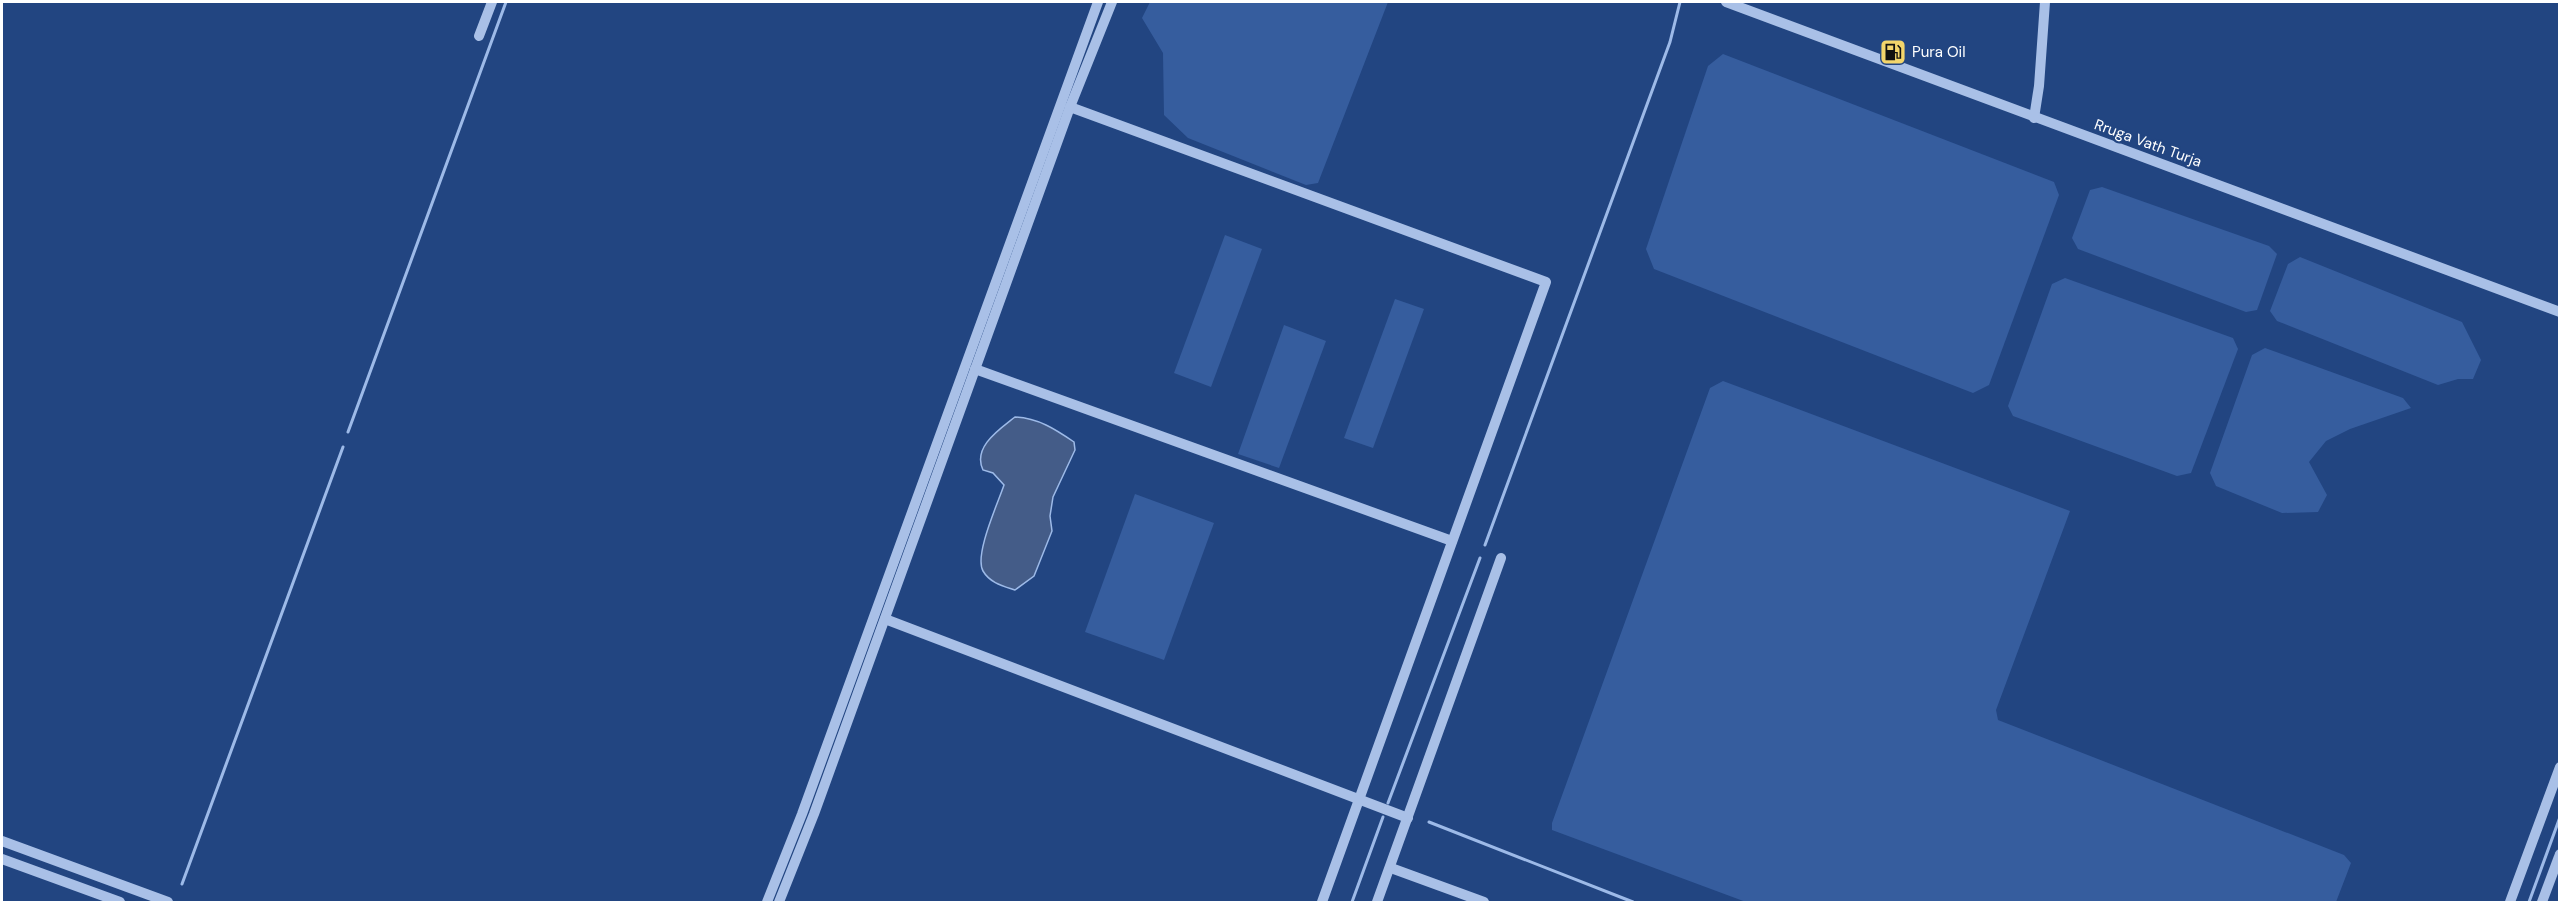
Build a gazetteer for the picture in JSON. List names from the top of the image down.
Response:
{
  "streets": {
    "street": ["Rruga Vath Turja"]
  },
  "places": {
    "fuel station": ["Pura Oil"]
  }
}
